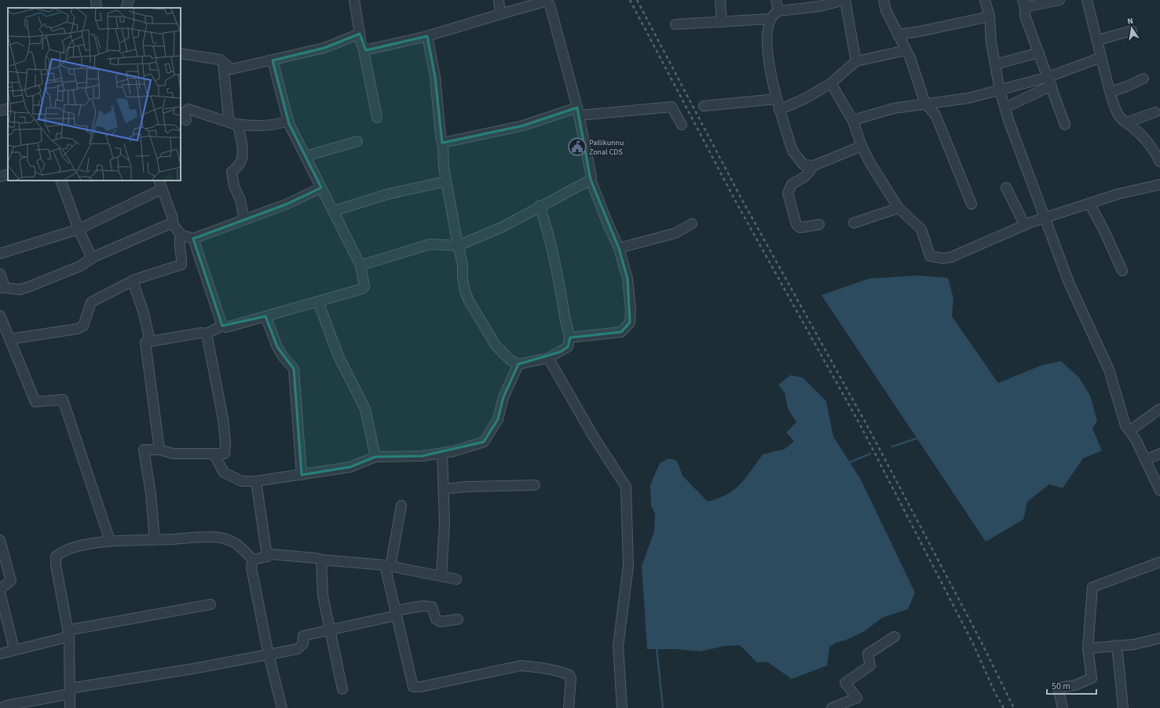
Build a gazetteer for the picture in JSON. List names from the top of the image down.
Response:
{
  "places": {
    "public building": ["Pallikunnu Zonal CDS"]
  },
  "scale_bar": "50 m",
  "north": "top"
}
